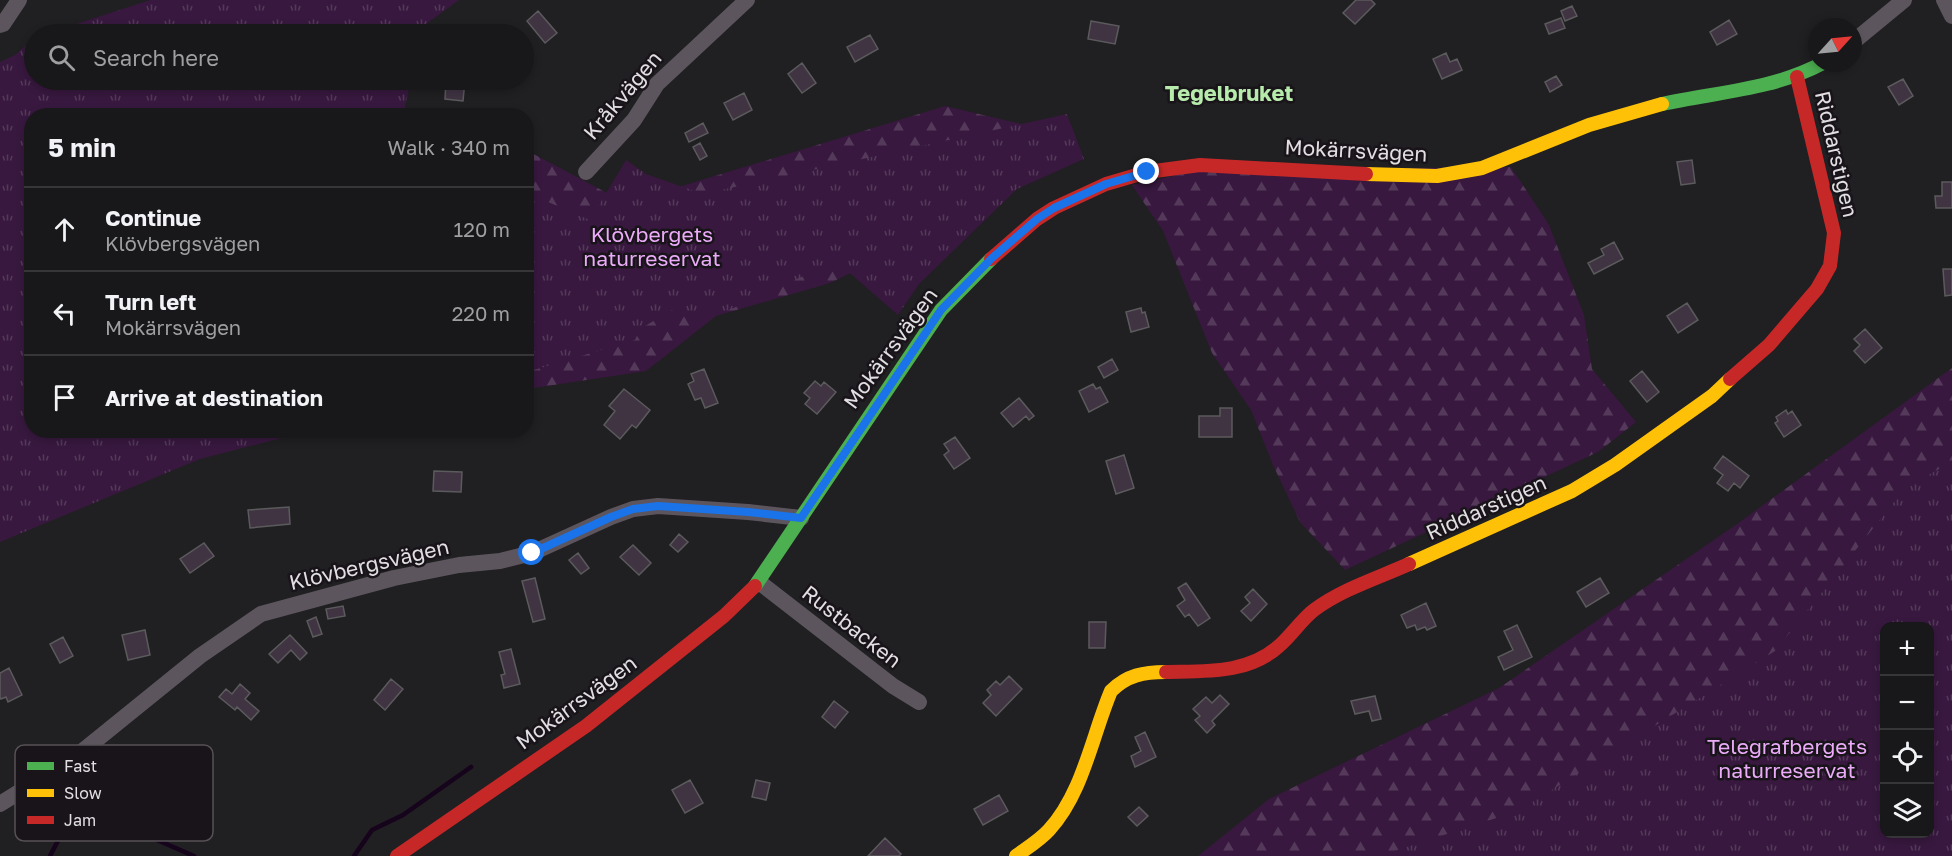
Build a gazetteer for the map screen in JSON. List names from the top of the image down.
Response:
{
  "streets": {
    "street": [
      "Kråkvägen",
      "Mokärrsvägen",
      "Riddarstigen",
      "Klövbergsvägen",
      "Rustbacken"
    ]
  },
  "crossings": [
    ["Mokärrsvägen", "Riddarstigen"],
    ["Mokärrsvägen", "Klövbergsvägen"],
    ["Mokärrsvägen", "Rustbacken"]
  ],
  "districts": ["Tegelbruket"],
  "parks": ["Klövbergets naturreservat", "Telegrafbergets naturreservat"],
  "legend": ["Fast", "Slow", "Jam"],
  "north": "top right",
  "page": {
    "search": "Search here",
    "heading": ["5 min", "Walk · 340 m"],
    "list": [
      ["Continue", "Klövbergsvägen", "120 m"],
      ["Turn left", "Mokärrsvägen", "220 m"],
      "Arrive at destination"
    ],
    "map_buttons": ["+", "−"]
  }
}
